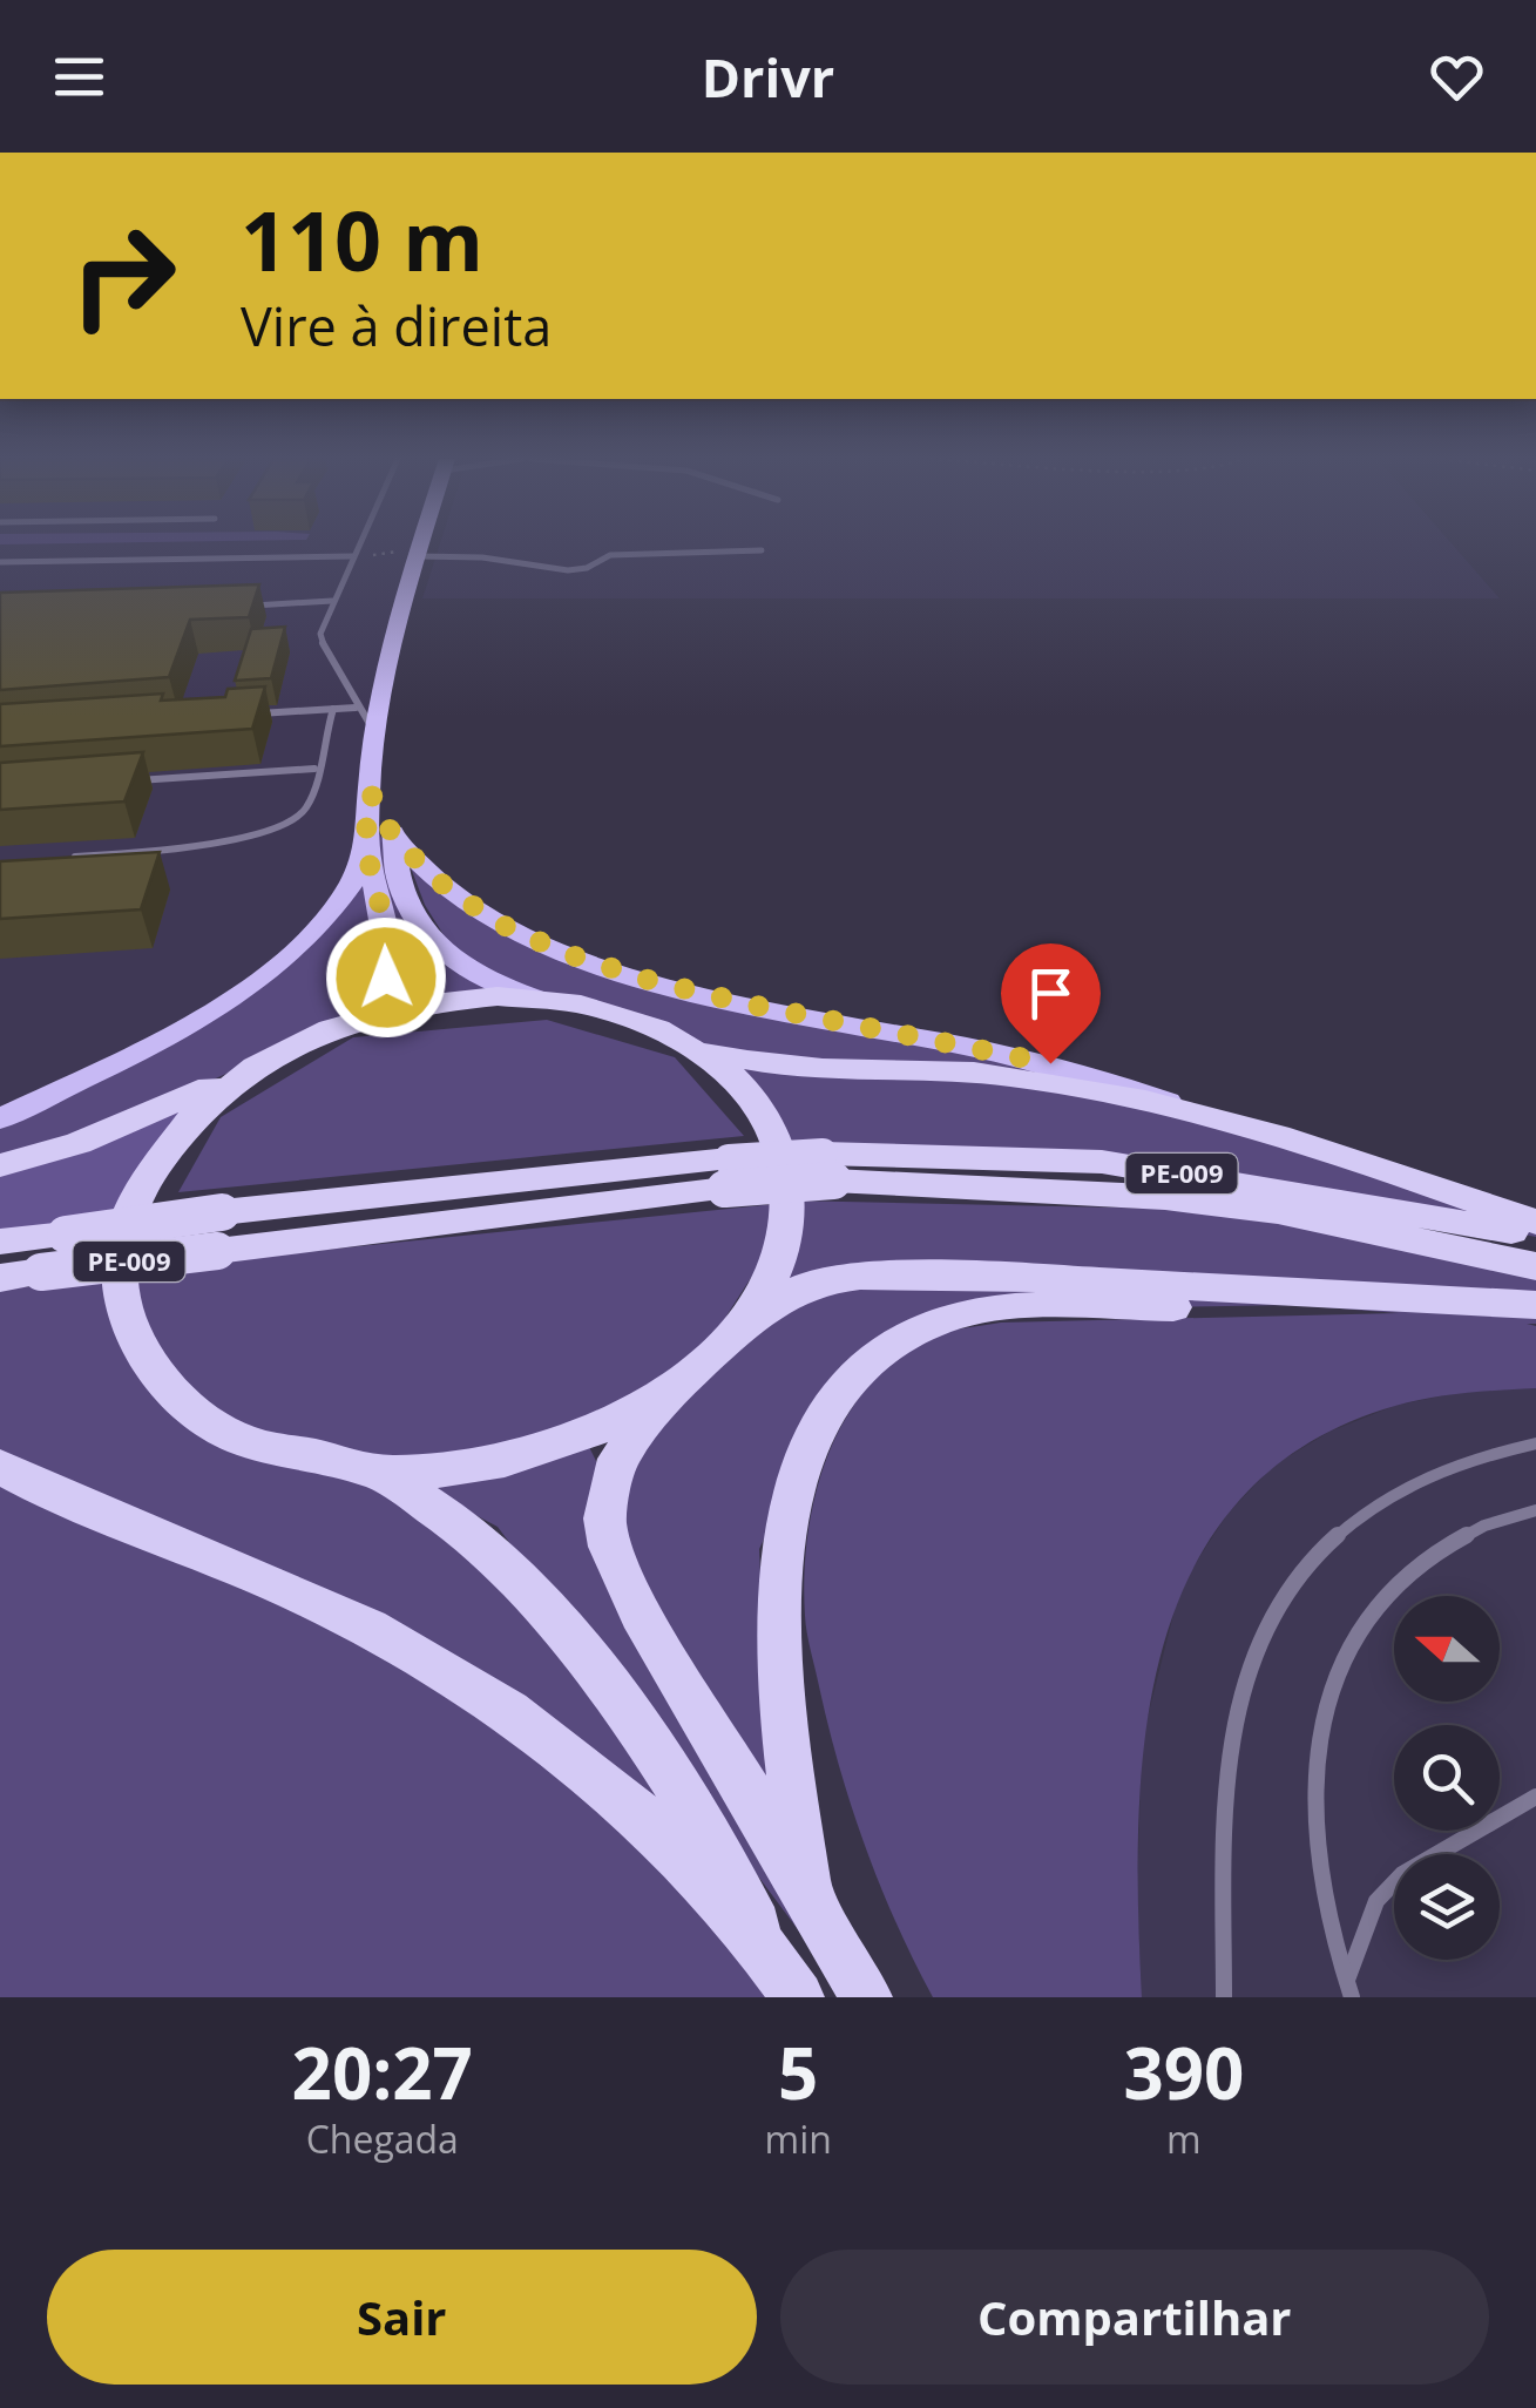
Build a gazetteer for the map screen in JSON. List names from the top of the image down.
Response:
{
  "streets": {
    "highway": ["PE-009"]
  },
  "north": "left",
  "page": {
    "header": "Drivr",
    "turn": ["110 m", "Vire à direita"],
    "eta": [
      "20:27",
      "Chegada",
      "5",
      "min",
      "390",
      "m"
    ],
    "buttons": ["Sair", "Compartilhar"]
  }
}
